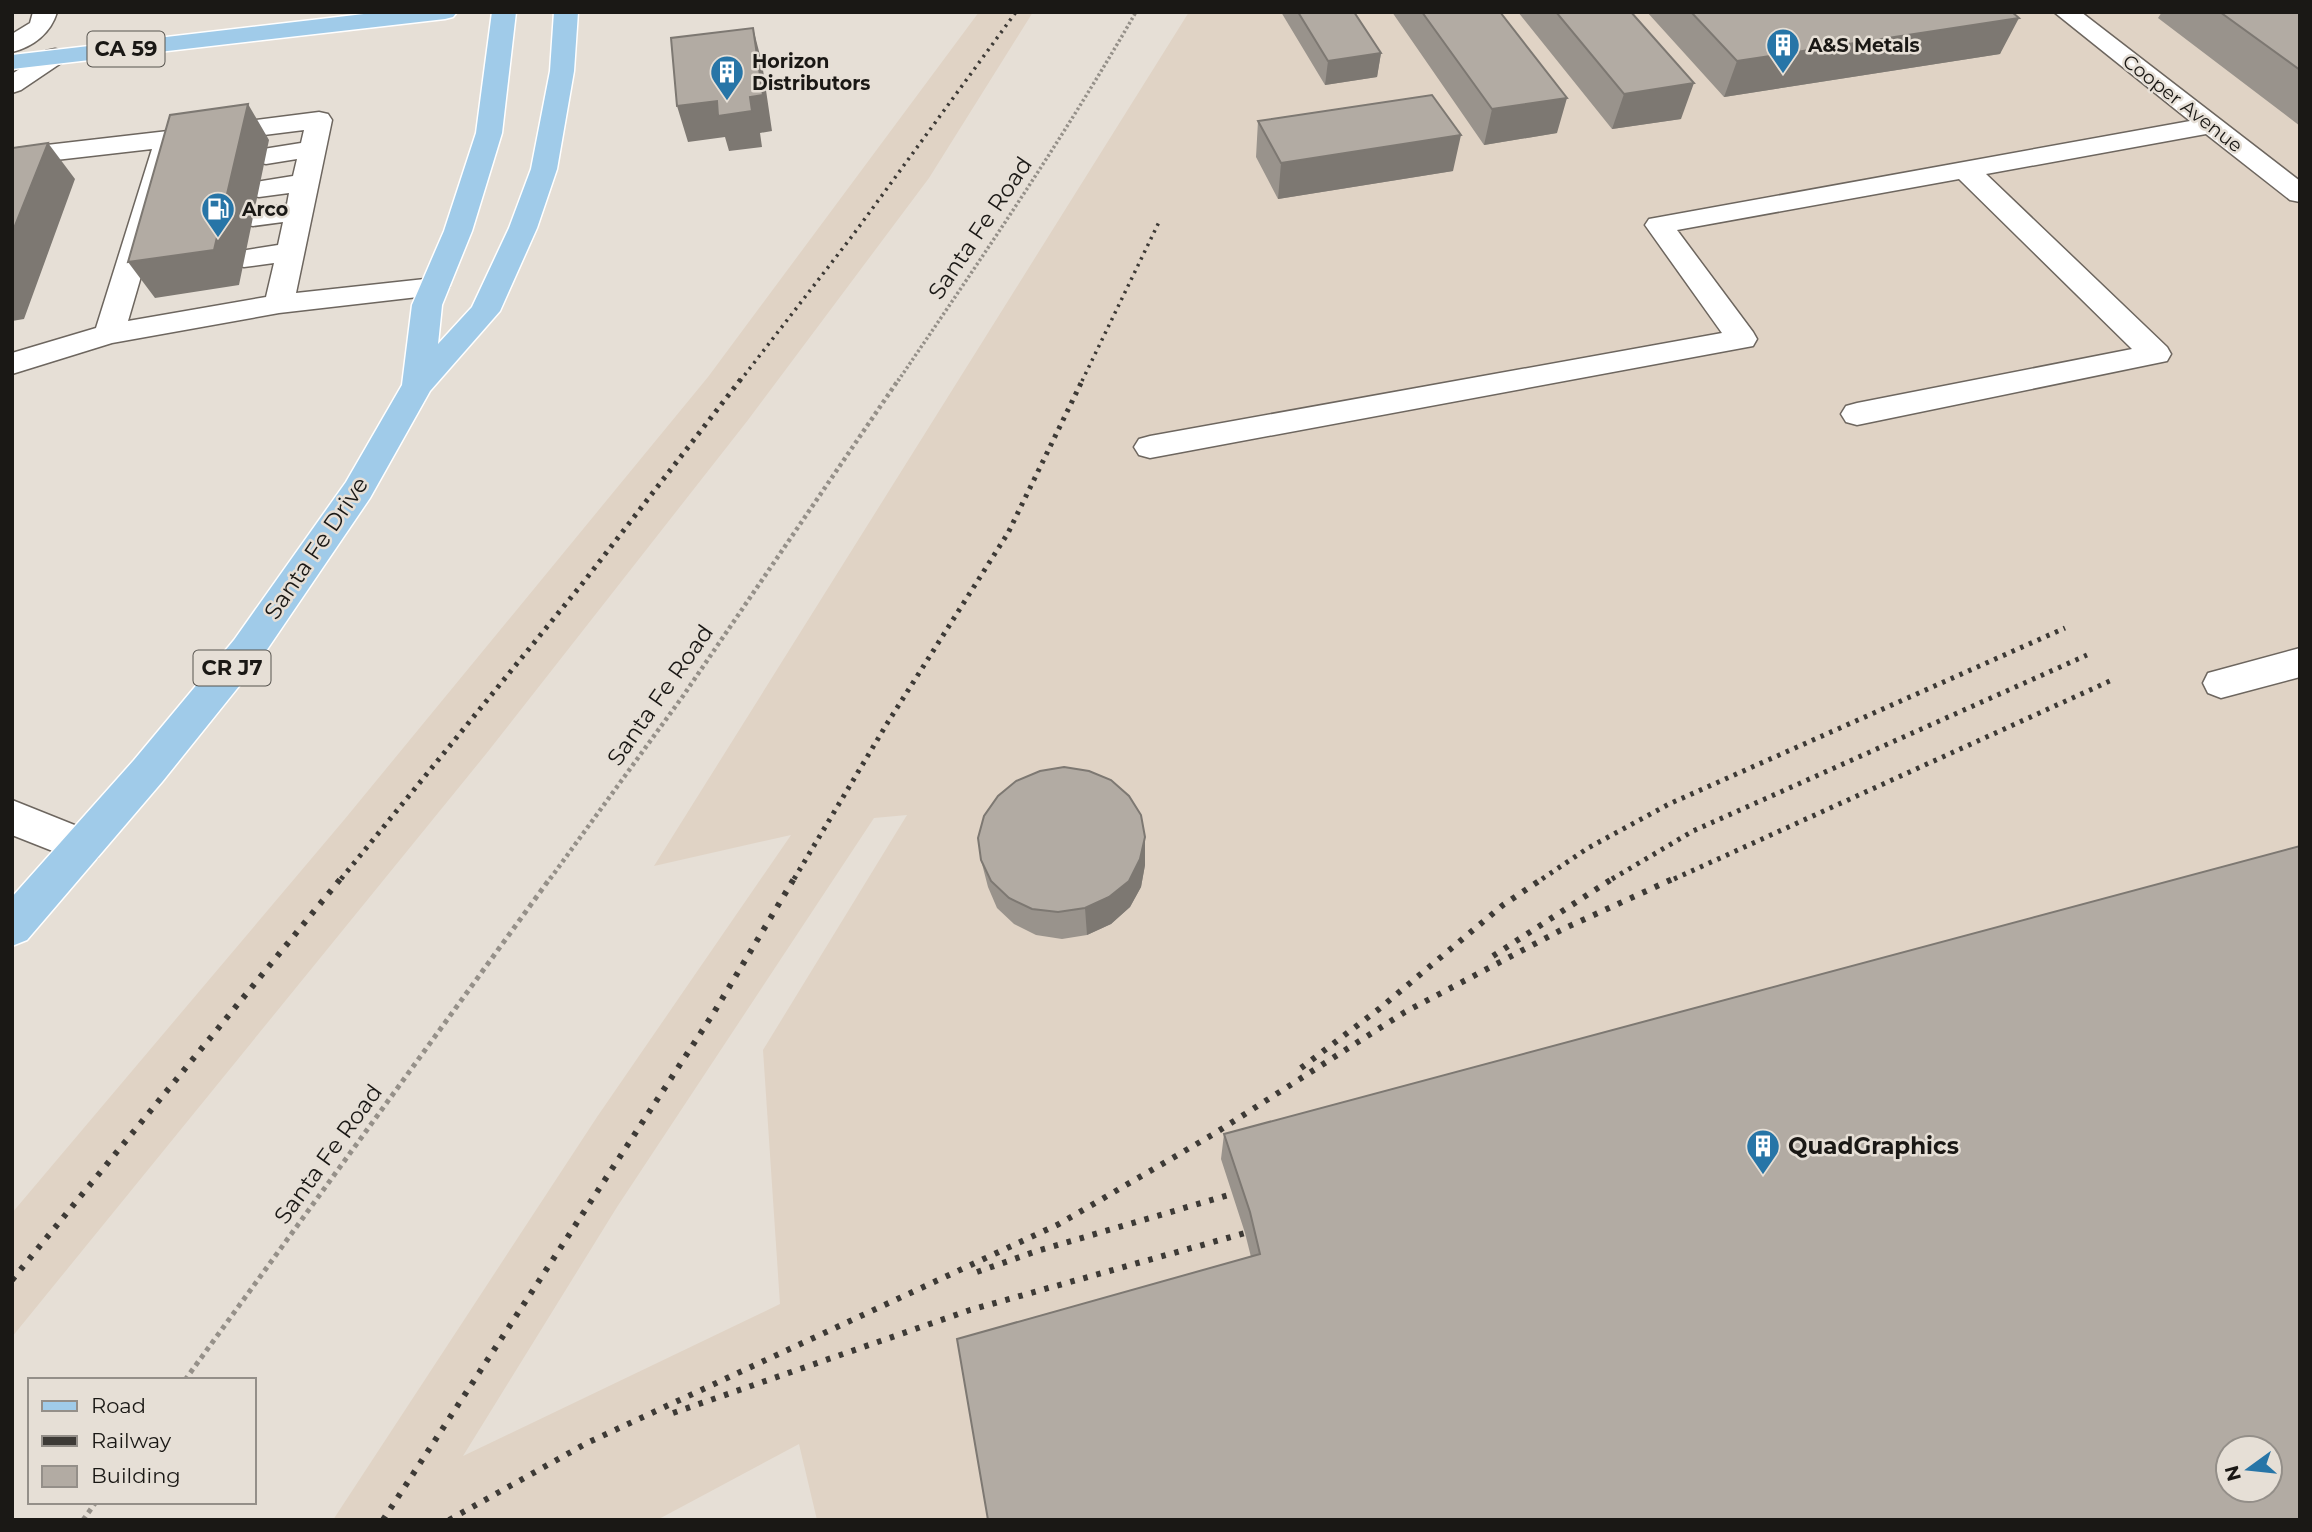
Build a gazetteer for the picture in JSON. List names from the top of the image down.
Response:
{
  "streets": {
    "main road": ["CA 59", "Santa Fe Drive", "CR J7"],
    "street": ["Cooper Avenue"],
    "path": ["Santa Fe Road"]
  },
  "places": {
    "building": ["A&S Metals", "Horizon Distributors", "QuadGraphics"],
    "fuel station": ["Arco"]
  },
  "legend": ["Road", "Railway", "Building"],
  "north": "left"
}
